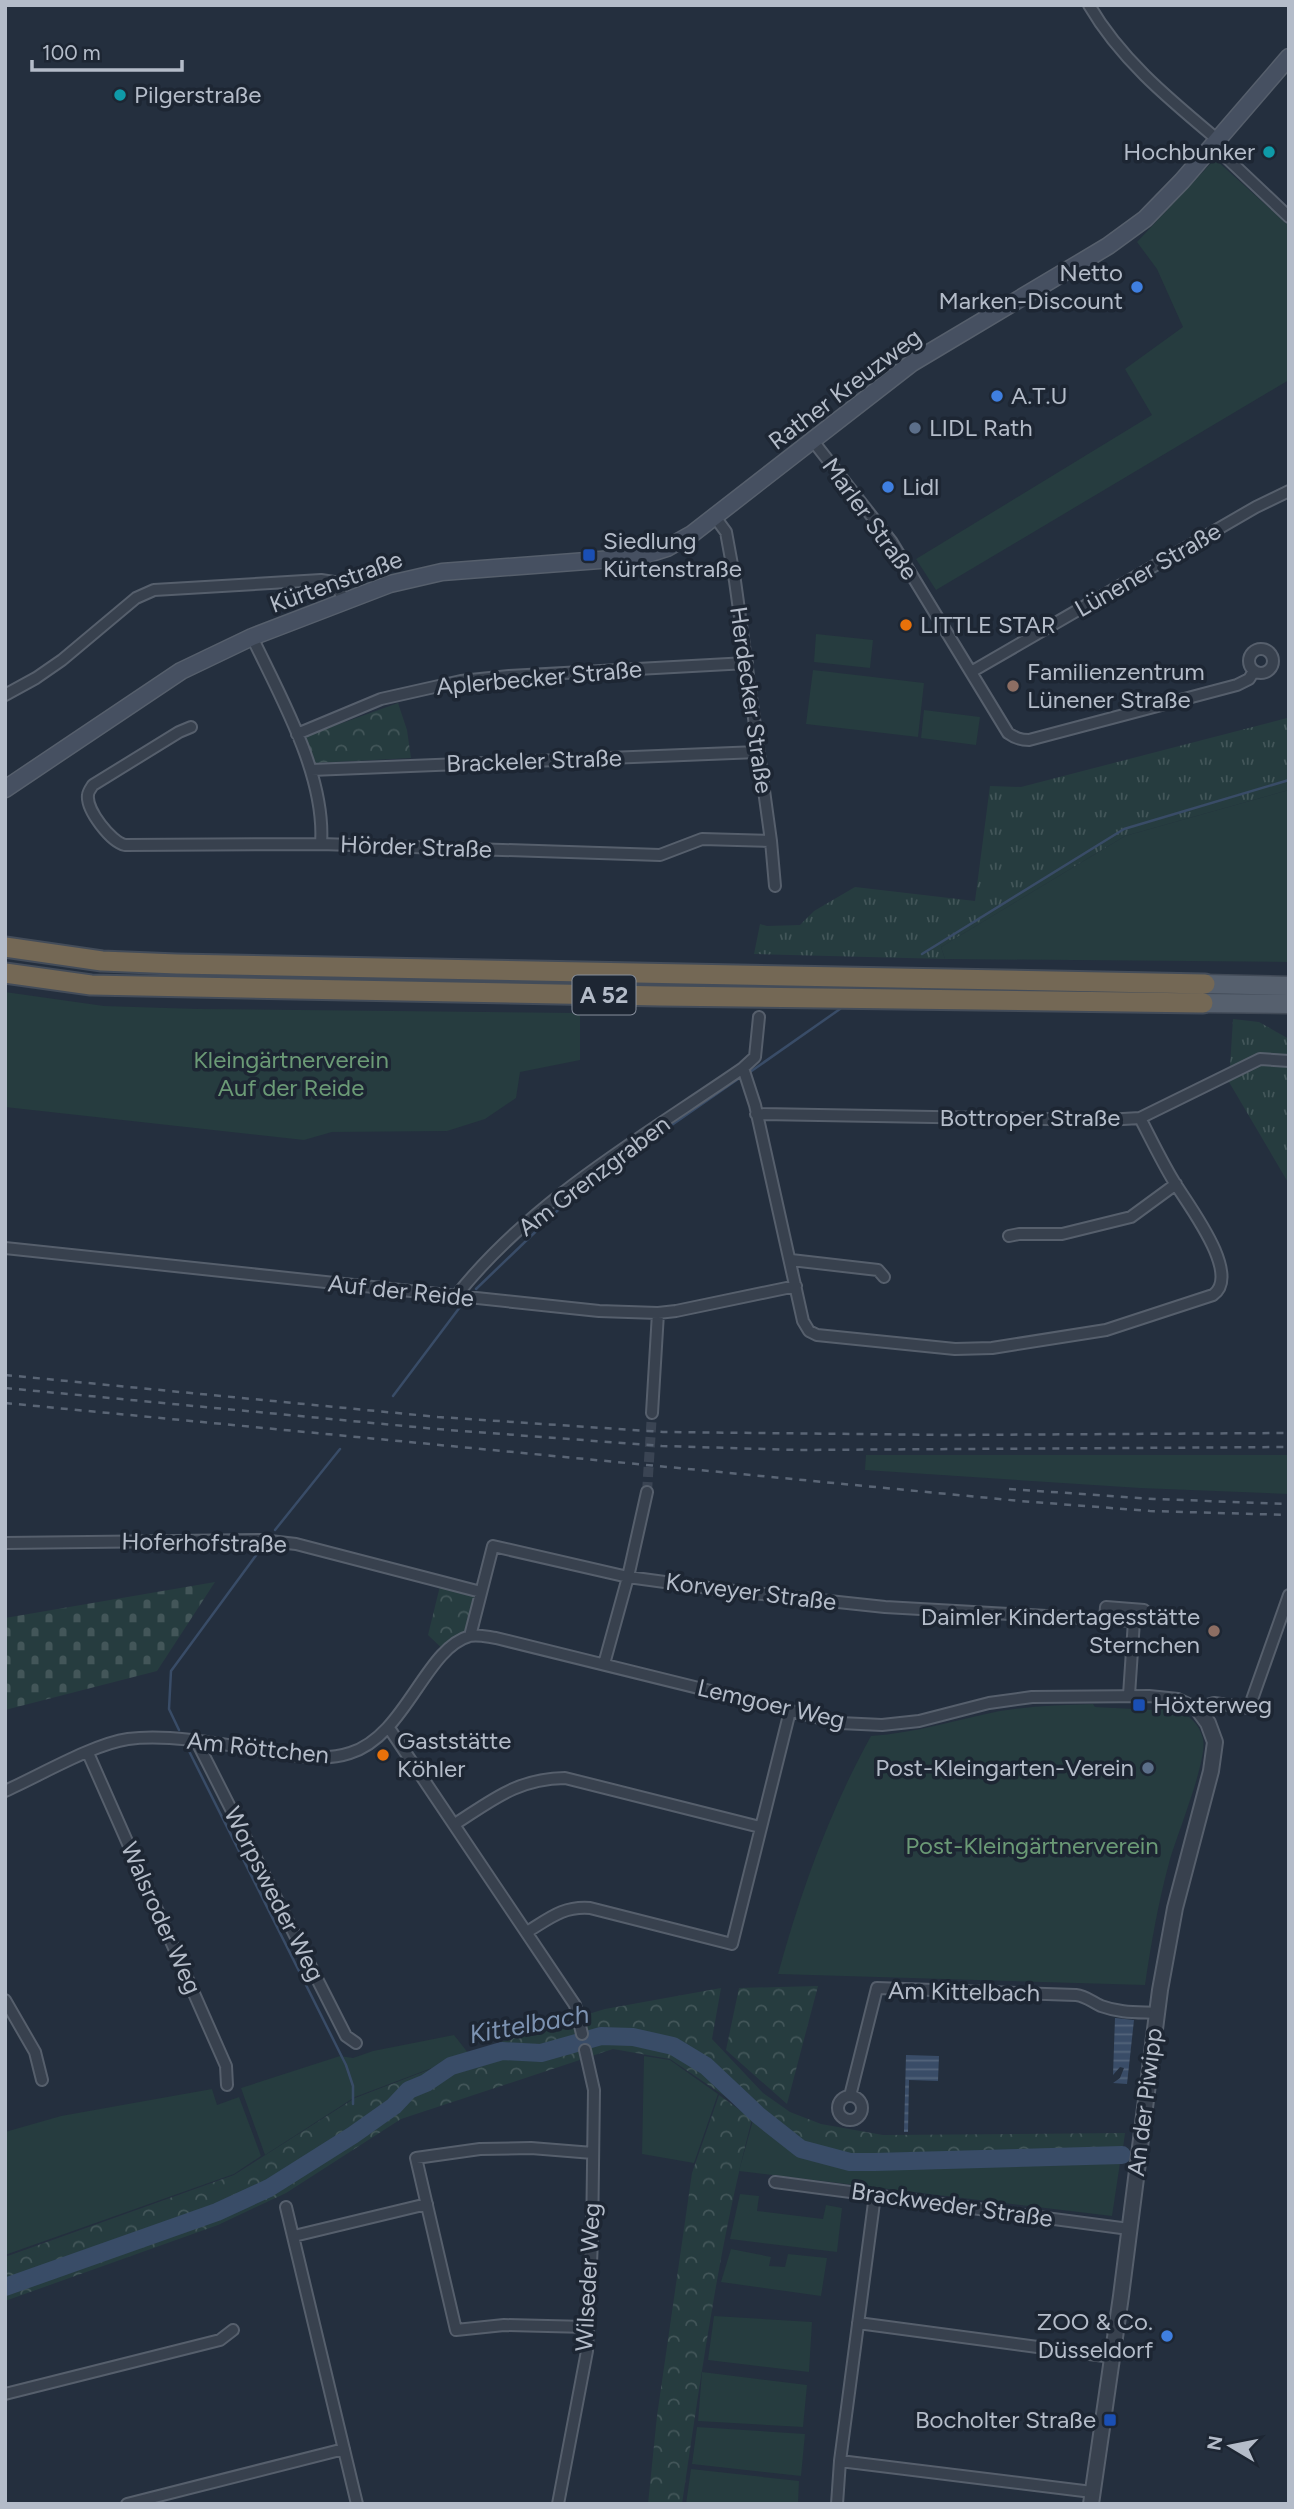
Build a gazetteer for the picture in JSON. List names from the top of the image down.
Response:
{
  "streets": {
    "highway": ["A 52"],
    "main road": ["Rather Kreuzweg", "Kürtenstraße"],
    "street": [
      "Marler Straße",
      "Lünener Straße",
      "Aplerbecker Straße",
      "Herdecker Straße",
      "Brackeler Straße",
      "Hörder Straße",
      "Bottroper Straße",
      "Am Grenzgraben",
      "Auf der Reide",
      "Hoferhofstraße",
      "Korveyer Straße",
      "Lemgoer Weg",
      "Am Röttchen",
      "Worpsweder Weg",
      "Walsroder Weg",
      "Am Kittelbach",
      "An der Piwipp",
      "Brackweder Straße",
      "Wilseder Weg"
    ]
  },
  "crossings": [
    ["Rather Kreuzweg", "Marler Straße"],
    ["Rather Kreuzweg", "Kürtenstraße"],
    ["Rather Kreuzweg", "Herdecker Straße"],
    ["Marler Straße", "Lünener Straße"],
    ["Kürtenstraße", "Herdecker Straße"],
    ["Aplerbecker Straße", "Herdecker Straße"],
    ["Herdecker Straße", "Brackeler Straße"],
    ["Herdecker Straße", "Hörder Straße"],
    ["Am Grenzgraben", "Auf der Reide"],
    ["Hoferhofstraße", "Korveyer Straße"],
    ["Korveyer Straße", "Lemgoer Weg"],
    ["Korveyer Straße", "Am Röttchen"],
    ["Lemgoer Weg", "Am Röttchen"],
    ["Lemgoer Weg", "An der Piwipp"],
    ["Am Röttchen", "Worpsweder Weg"],
    ["Am Röttchen", "Walsroder Weg"],
    ["Am Kittelbach", "An der Piwipp"],
    ["An der Piwipp", "Brackweder Straße"]
  ],
  "water": ["Kittelbach"],
  "parks": ["Kleingärtnerverein Auf der Reide", "Post-Kleingärtnerverein"],
  "places": {
    "other": [
      "Pilgerstraße",
      "Hochbunker",
      "Netto Marken-Discount",
      "A.T.U",
      "LIDL Rath",
      "Lidl",
      "LITTLE STAR",
      "Familienzentrum Lünener Straße",
      "Daimler Kindertagesstätte Sternchen",
      "Gaststätte Köhler",
      "Post-Kleingarten-Verein",
      "ZOO & Co. Düsseldorf"
    ],
    "transit": ["Siedlung Kürtenstraße", "Höxterweg", "Bocholter Straße"]
  },
  "scale_bar": "100 m",
  "north": "left"
}
